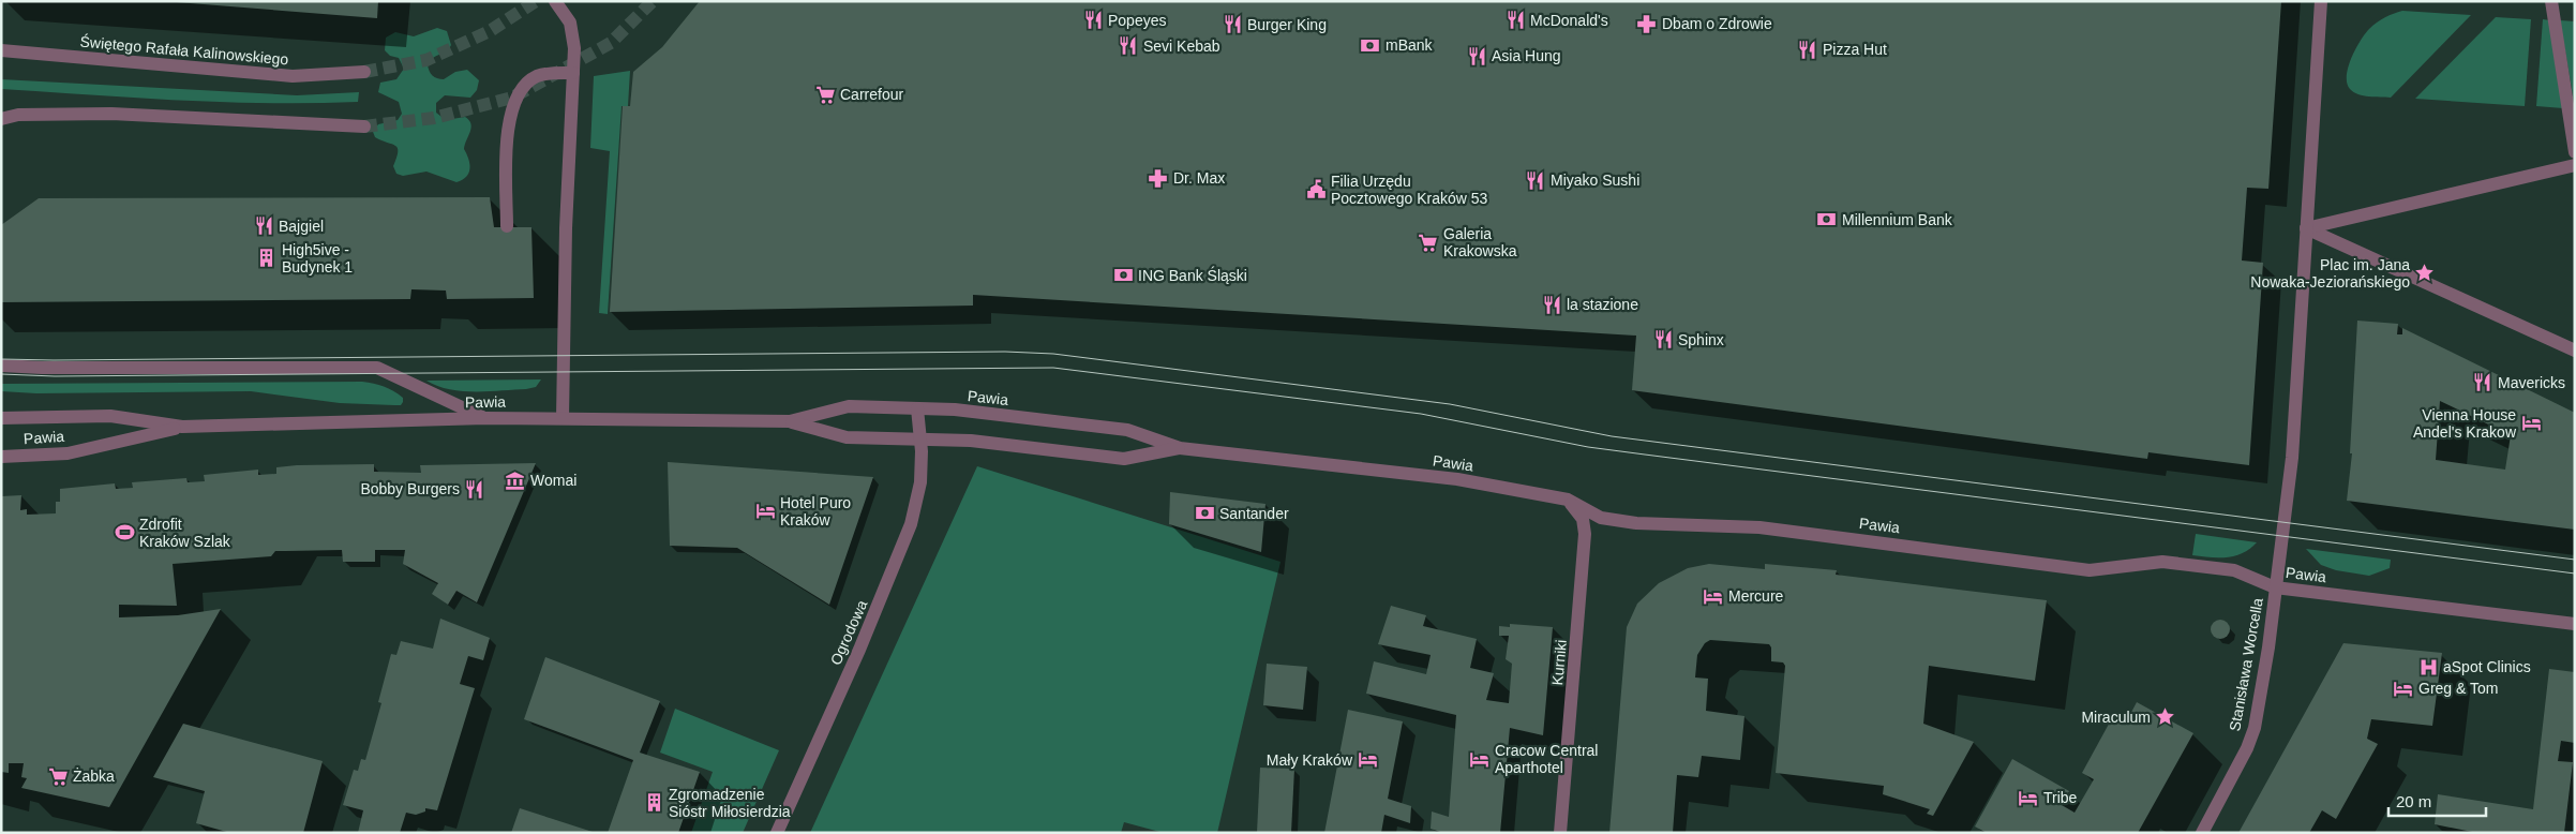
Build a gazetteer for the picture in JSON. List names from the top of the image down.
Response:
{
  "streets": {
    "street": [
      "Świętego Rafała Kalinowskiego",
      "Pawia",
      "Ogrodowa",
      "Kurniki",
      "Stanisława Worcella"
    ]
  },
  "crossings": [
    ["Pawia", "Ogrodowa"],
    ["Pawia", "Kurniki"],
    ["Pawia", "Stanisława Worcella"]
  ],
  "places": {
    "restaurant": [
      "Popeyes",
      "McDonald's",
      "Burger King",
      "Sevi Kebab",
      "Pizza Hut",
      "Asia Hung",
      "Miyako Sushi",
      "Bajgiel",
      "la stazione",
      "Sphinx",
      "Mavericks",
      "Bobby Burgers"
    ],
    "pharmacy": ["Dbam o Zdrowie", "Dr. Max"],
    "bank": [
      "mBank",
      "Millennium Bank",
      "ING Bank Śląski",
      "Santander"
    ],
    "supermarket": ["Carrefour", "Galeria Krakowska", "Żabka"],
    "public building": ["Filia Urzędu Pocztowego Kraków 53"],
    "building": ["High5ive - Budynek 1", "Zgromadzenie Sióstr Miłosierdzia"],
    "place": ["Plac im. Jana Nowaka-Jeziorańskiego", "Miraculum"],
    "hotel": [
      "Vienna House Andel's Krakow",
      "Hotel Puro Kraków",
      "Mercure",
      "Greg & Tom",
      "Cracow Central Aparthotel",
      "Mały Kraków",
      "Tribe"
    ],
    "museum": ["Womai"],
    "sports": ["Zdrofit Kraków Szlak"],
    "hospital": ["aSpot Clinics"]
  },
  "scale_bar": "20 m"
}
